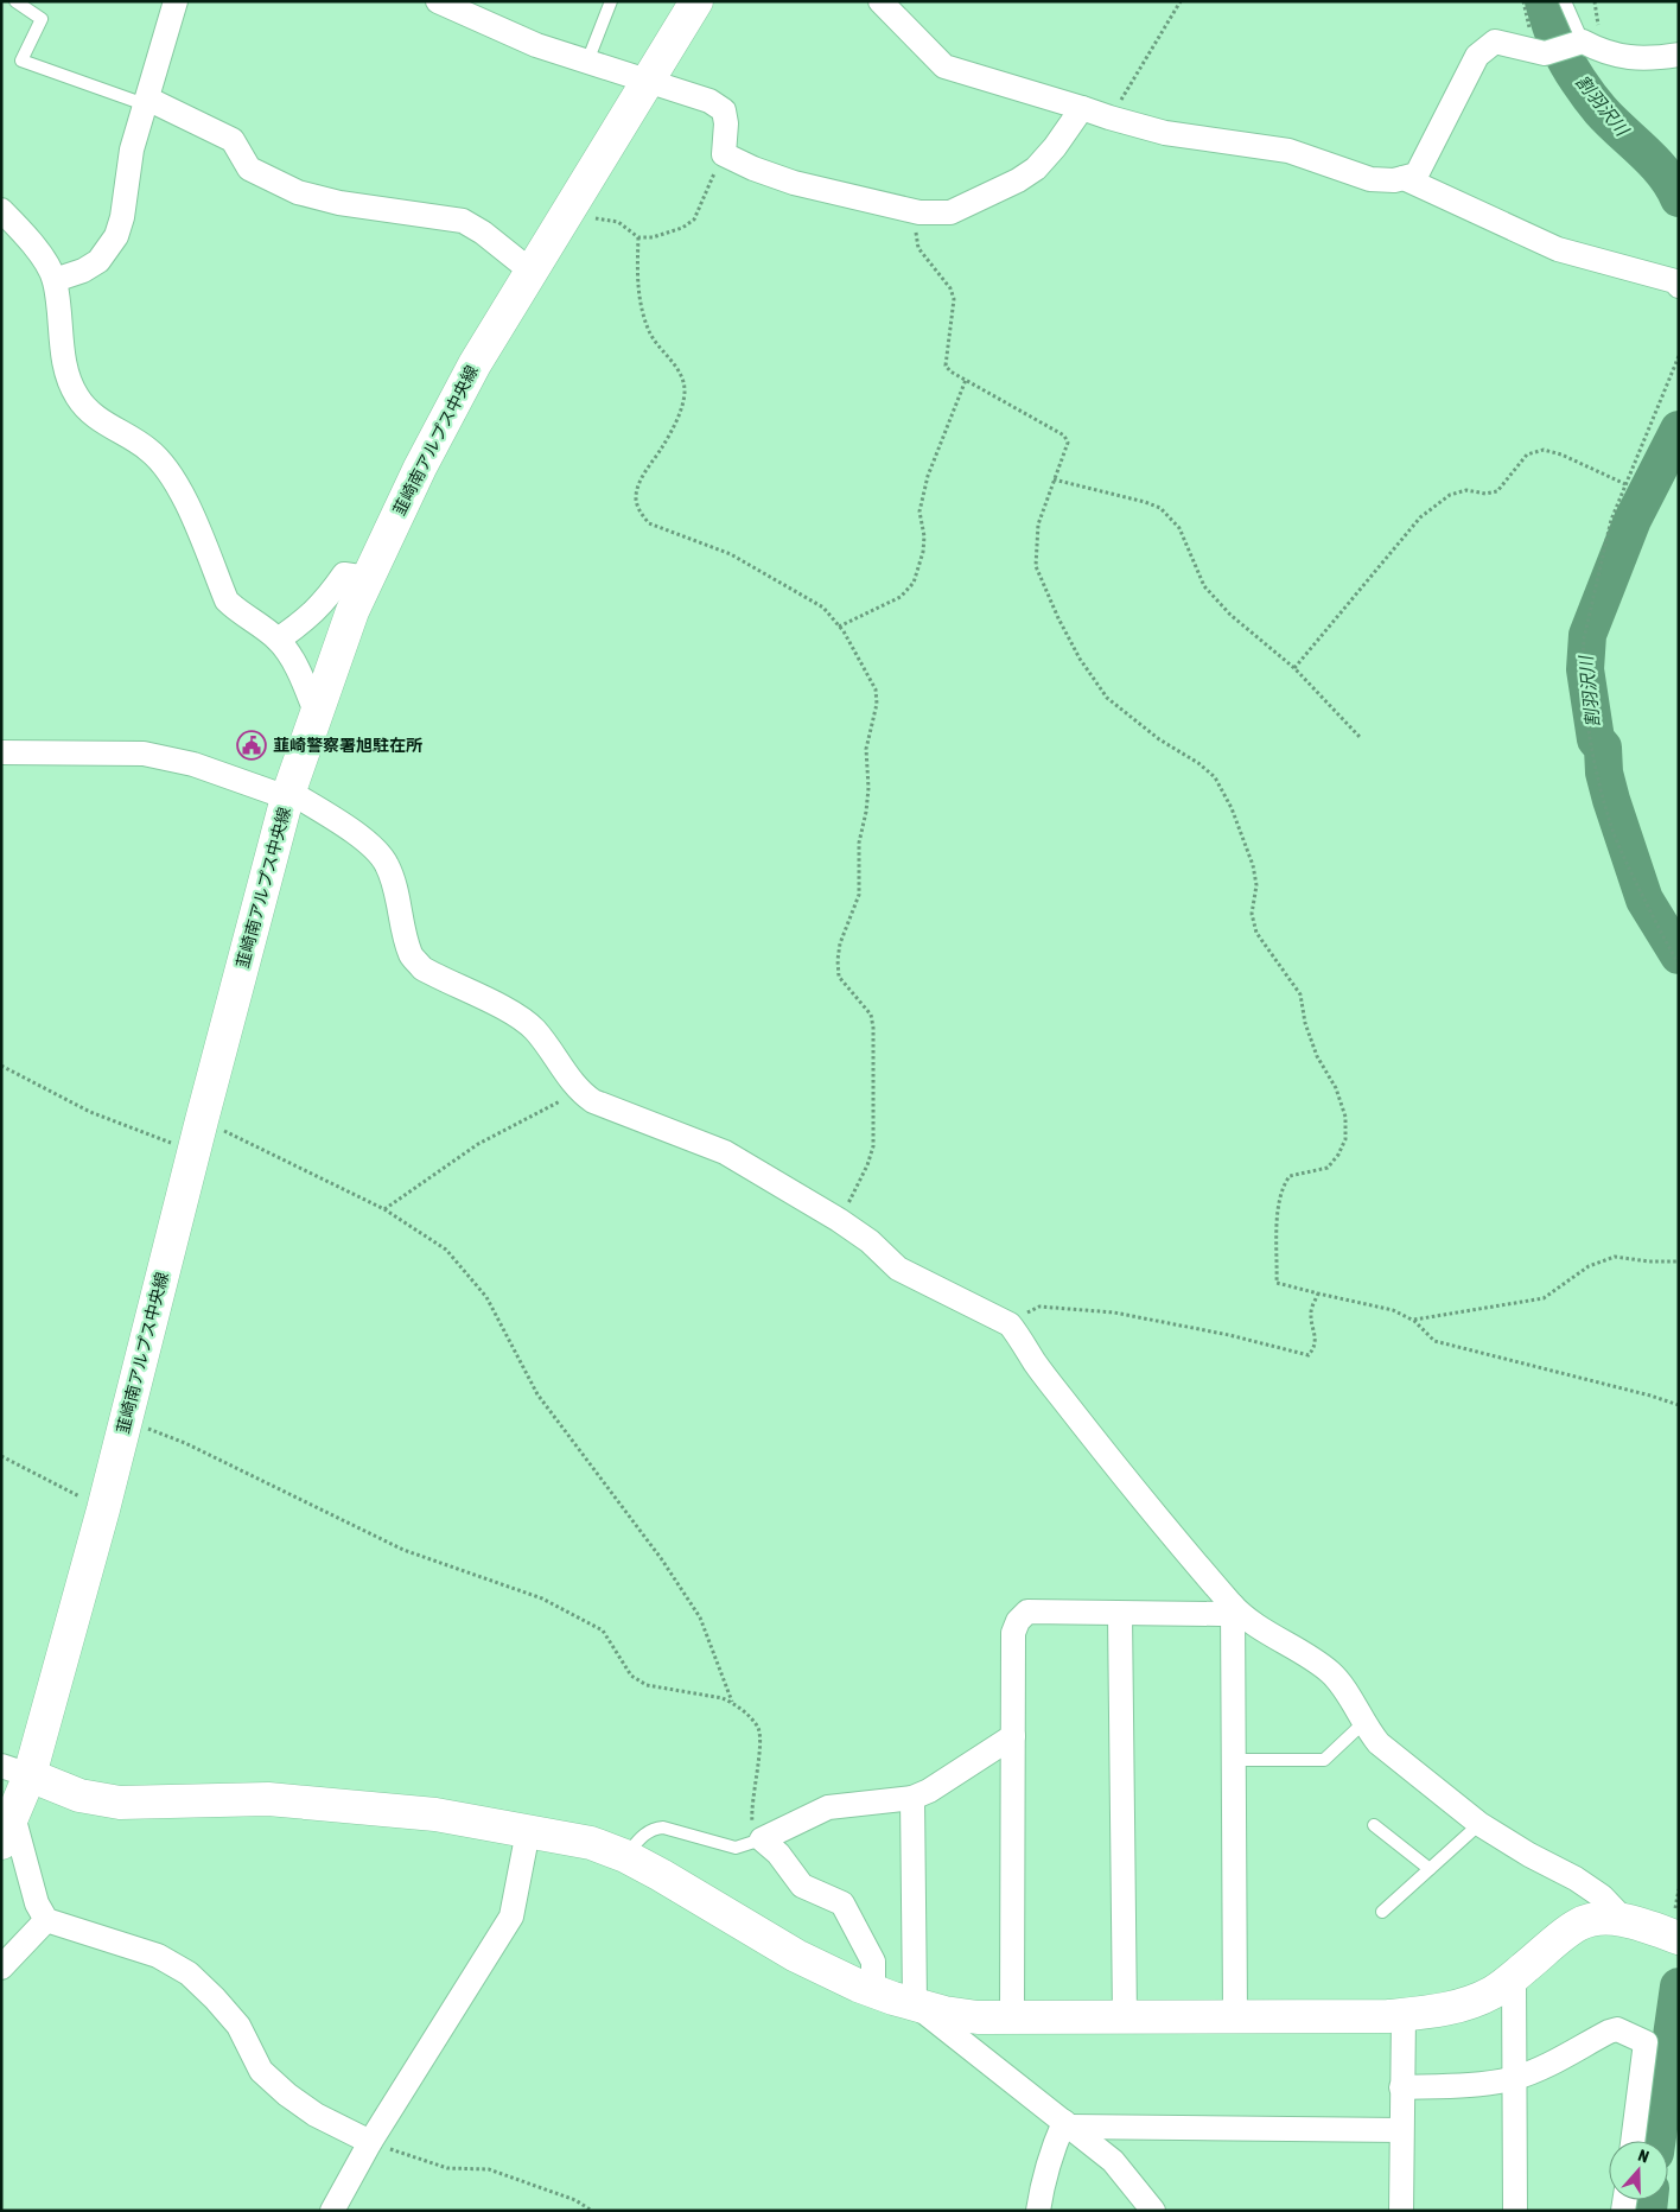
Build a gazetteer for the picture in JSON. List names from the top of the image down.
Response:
{
  "streets": {
    "main road": ["韮崎南アルプス中央線"]
  },
  "water": ["割羽沢川"],
  "places": {
    "public building": ["韮崎警察署旭駐在所"]
  },
  "north": "top"
}
